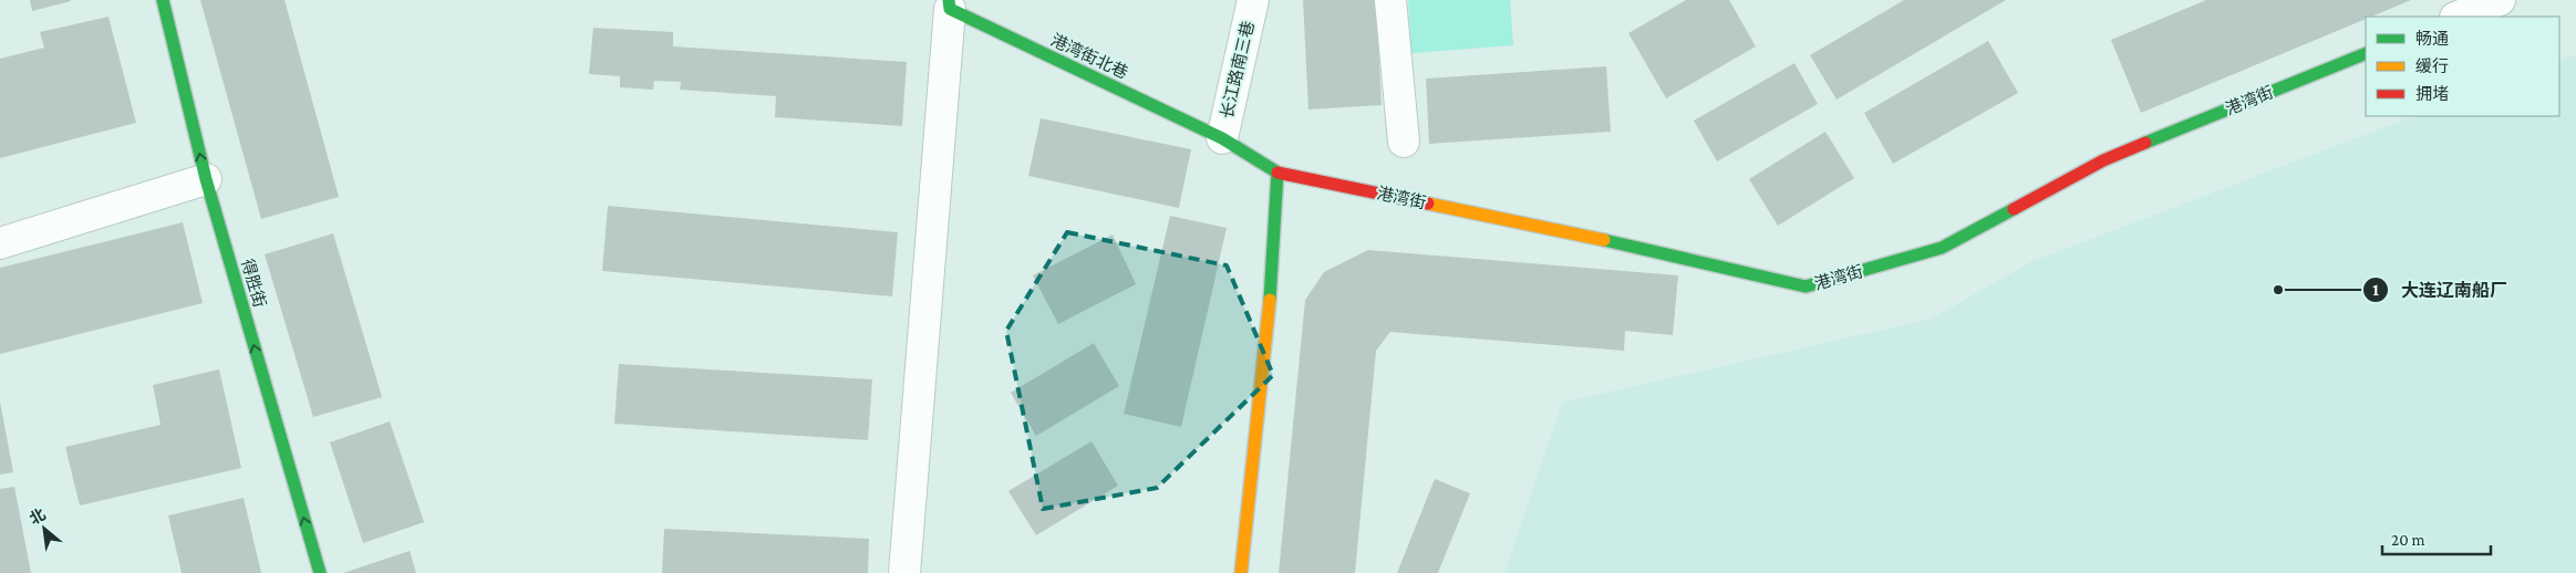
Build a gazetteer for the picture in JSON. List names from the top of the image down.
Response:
{
  "streets": {
    "street": [
      "港湾街北巷",
      "长江路南三巷",
      "港湾街",
      "得胜街"
    ]
  },
  "crossings": [
    ["港湾街北巷", "长江路南三巷"],
    ["港湾街北巷", "港湾街"],
    ["长江路南三巷", "港湾街"]
  ],
  "one_way": ["得胜街"],
  "places": ["大连辽南船厂"],
  "legend": ["畅通", "缓行", "拥堵"],
  "scale_bar": "20 m",
  "north": "top left"
}
